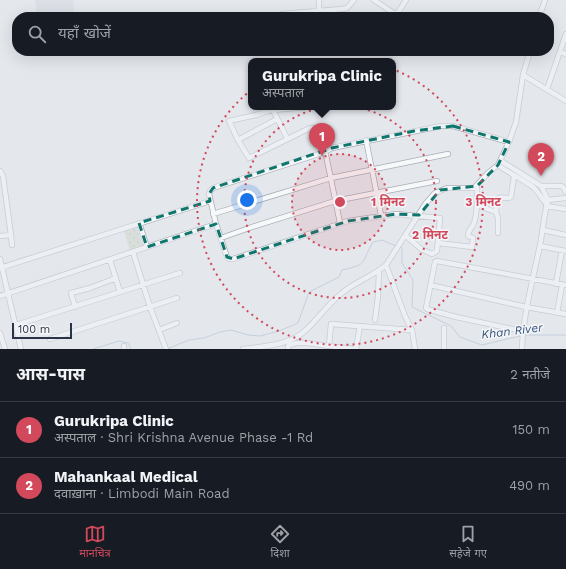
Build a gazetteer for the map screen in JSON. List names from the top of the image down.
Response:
{
  "water": ["Khan River"],
  "scale_bar": "100 m",
  "page": {
    "search": "यहाँ खोजें",
    "popup": ["Gurukripa Clinic", "अस्पताल"],
    "pins": ["1", "2"],
    "scale": "100 m",
    "heading": ["आस-पास", "2 नतीजे"],
    "list": [
      {
        "mark": "1",
        "name": "Gurukripa Clinic",
        "note": "अस्पताल · Shri Krishna Avenue Phase -1 Rd",
        "value": "150 m"
      },
      {
        "mark": "2",
        "name": "Mahankaal Medical",
        "note": "दवाख़ाना · Limbodi Main Road",
        "value": "490 m"
      }
    ],
    "nav": ["मानचित्र", "दिशा", "सहेजे गए"]
  },
  "rings": ["1 मिनट", "3 मिनट", "2 मिनट"]
}
